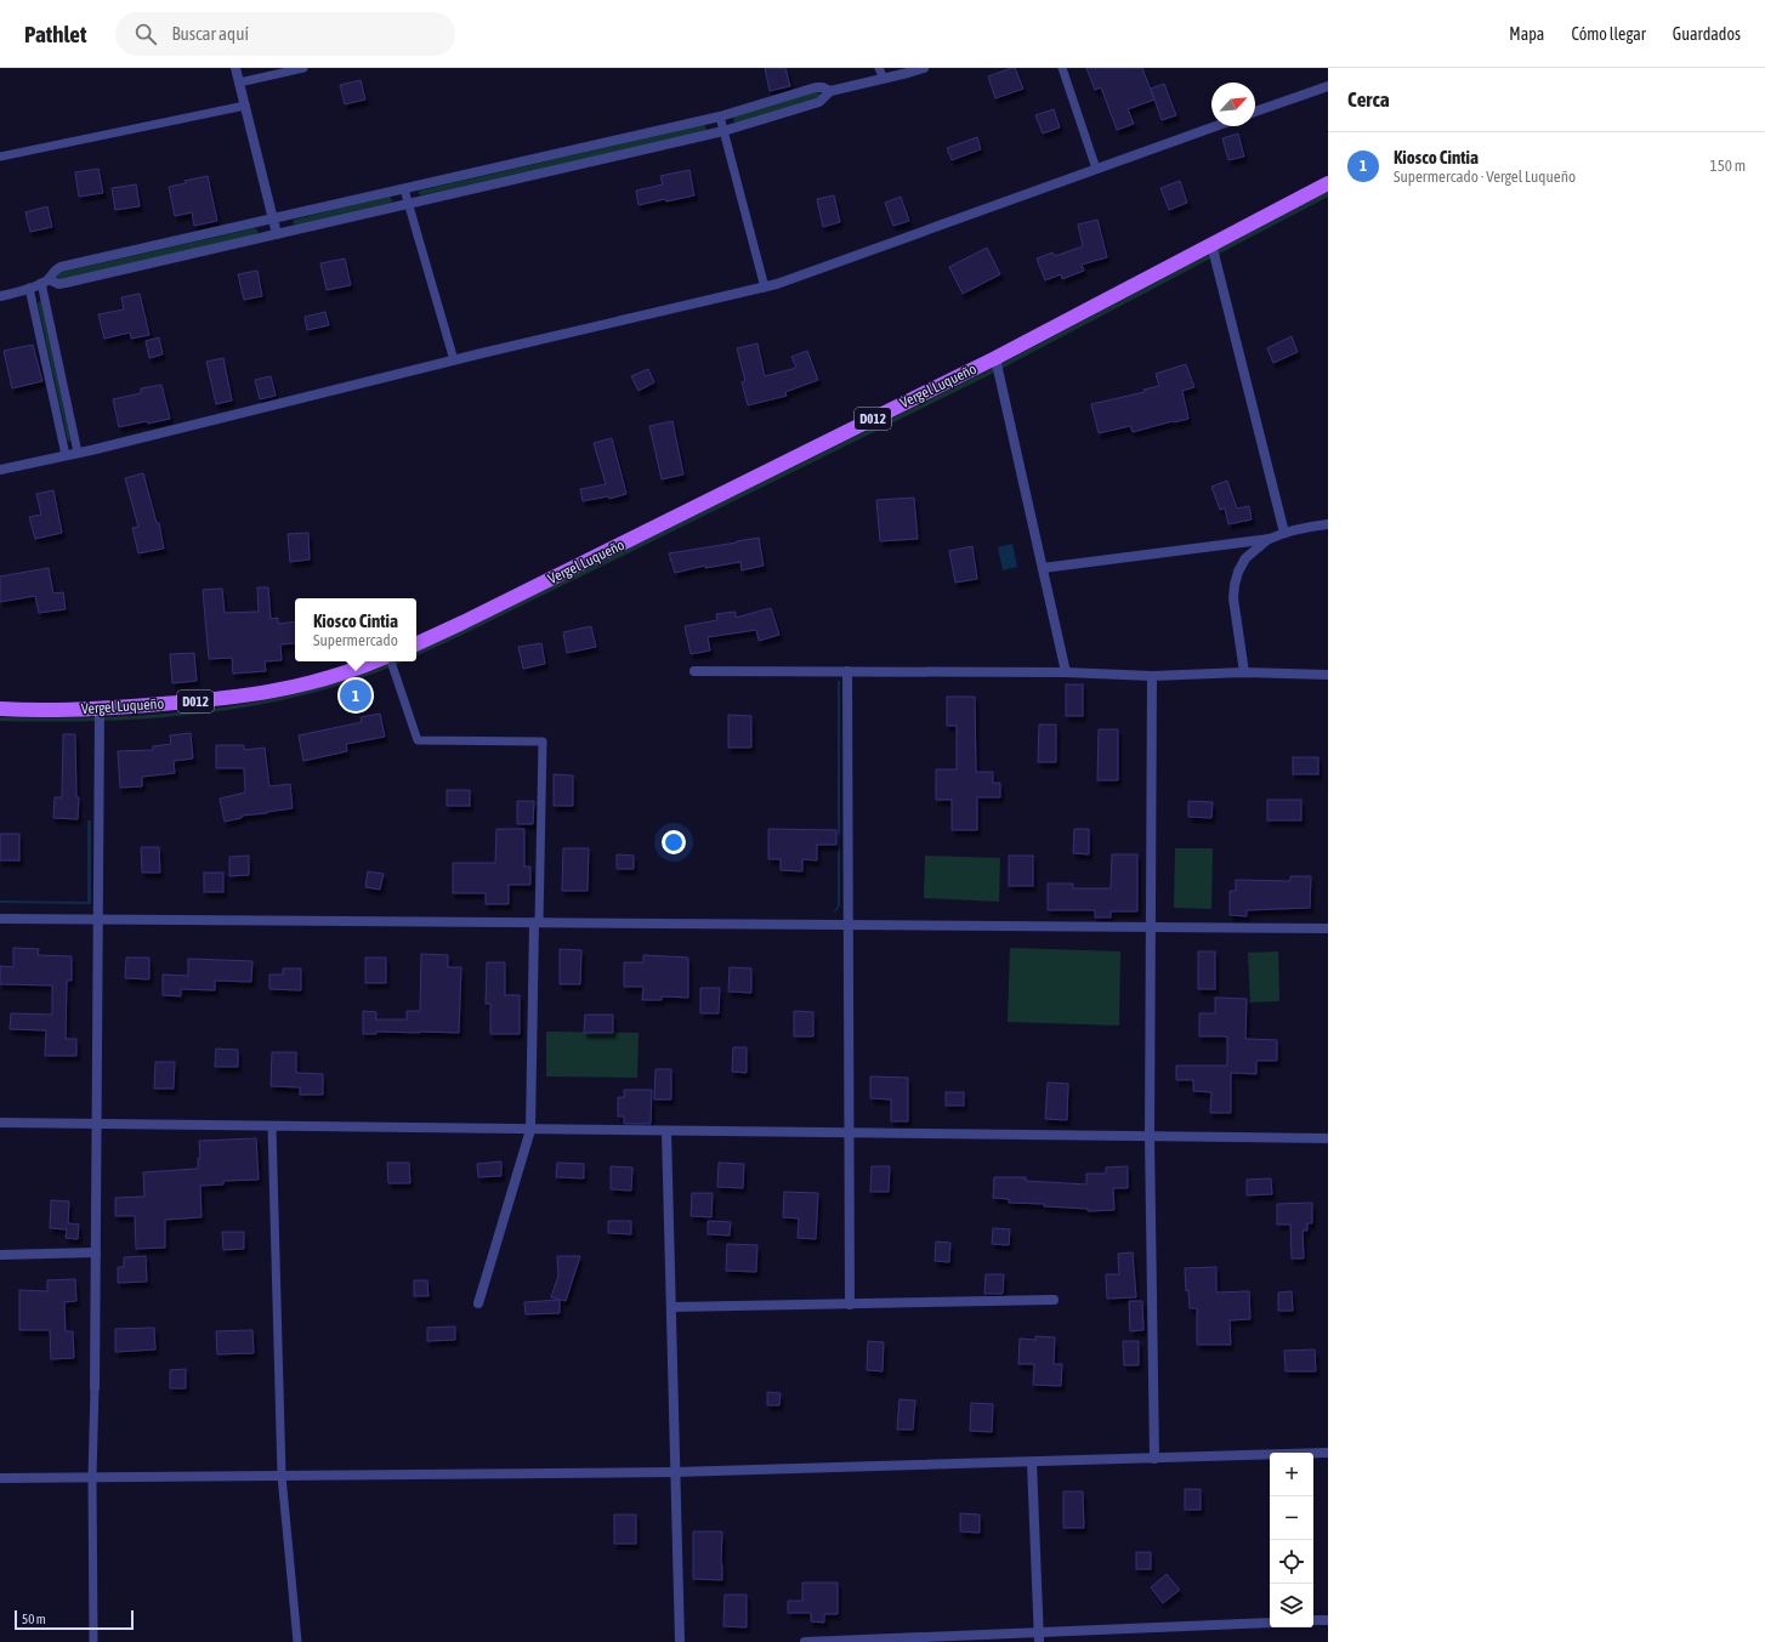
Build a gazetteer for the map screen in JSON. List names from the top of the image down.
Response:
{
  "streets": {
    "main road": ["Vergel Luqueño", "D012"]
  },
  "scale_bar": "50 m",
  "north": "top right",
  "page": {
    "header": "Pathlet",
    "search": "Buscar aquí",
    "nav": ["Mapa", "Cómo llegar", "Guardados"],
    "heading": "Cerca",
    "list": [
      {
        "mark": "1",
        "name": "Kiosco Cintia",
        "note": "Supermercado · Vergel Luqueño",
        "value": "150 m"
      }
    ],
    "popup": ["Kiosco Cintia", "Supermercado"],
    "pins": "1",
    "map_buttons": ["+", "−"],
    "scale": "50 m"
  }
}
